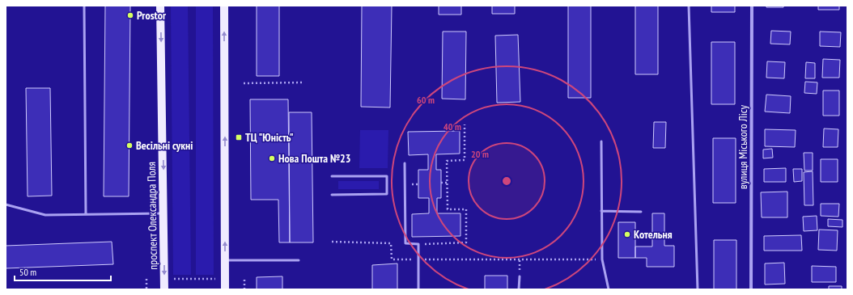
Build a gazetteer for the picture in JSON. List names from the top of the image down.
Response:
{
  "streets": {
    "main road": ["проспект Олександра Поля"],
    "street": ["вулиця Міського Лісу"]
  },
  "places": {
    "other": [
      "Prostor",
      "Весільні сукні",
      "Нова Пошта №23",
      "Котельня"
    ],
    "transit": ["ТЦ \"Юність\""]
  },
  "scale_bar": "50 m",
  "rings": ["60 m", "40 m", "20 m"]
}
